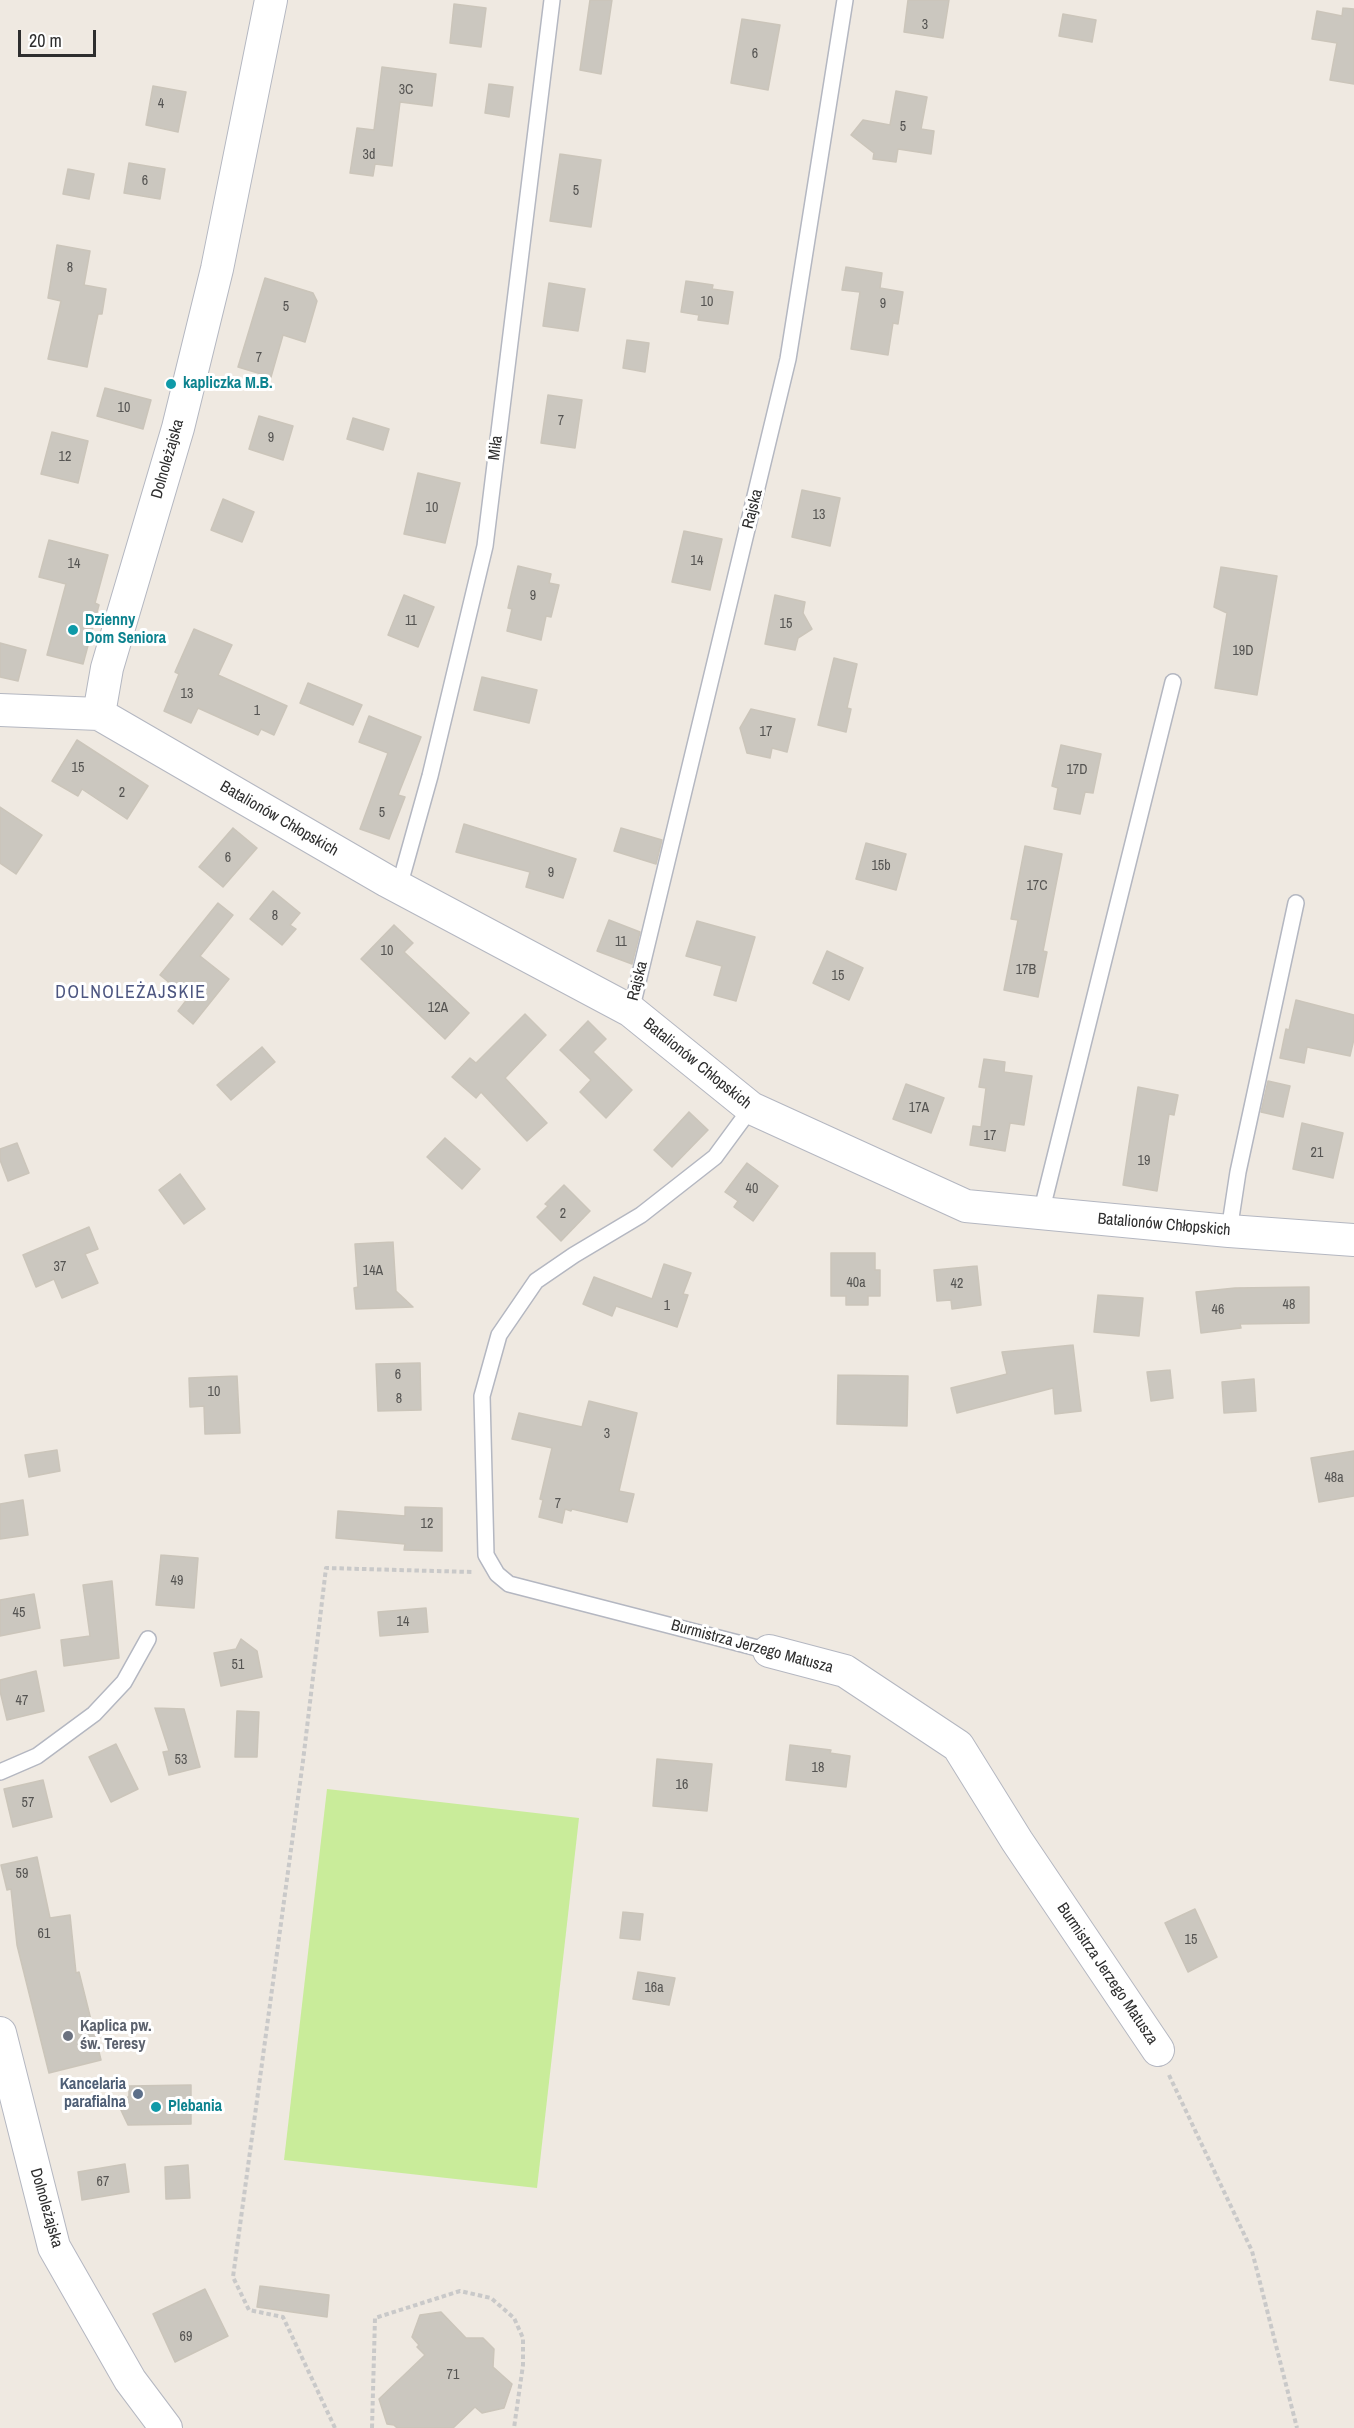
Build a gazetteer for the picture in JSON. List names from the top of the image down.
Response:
{
  "streets": {
    "street": ["Dolnoleżajska", "Batalionów Chłopskich", "Burmistrza Jerzego Matusza"],
    "lane": ["Miła", "Rajska"]
  },
  "crossings": [
    ["Miła", "Batalionów Chłopskich"],
    ["Dolnoleżajska", "Batalionów Chłopskich"],
    ["Rajska", "Batalionów Chłopskich"]
  ],
  "districts": ["DOLNOLEŻAJSKIE"],
  "places": [
    "kapliczka M.B.",
    "Dzienny Dom Seniora",
    "Kaplica pw. św. Teresy",
    "Kancelaria parafialna",
    "Plebania"
  ],
  "house_numbers": [
    "3",
    "6",
    "3C",
    "4",
    "5",
    "3d",
    "6",
    "5",
    "8",
    "10",
    "9",
    "5",
    "7",
    "10",
    "7",
    "9",
    "12",
    "10",
    "13",
    "14",
    "14",
    "9",
    "11",
    "15",
    "19D",
    "13",
    "1",
    "17",
    "15",
    "17D",
    "2",
    "5",
    "6",
    "15b",
    "9",
    "17C",
    "8",
    "11",
    "10",
    "17B",
    "15",
    "12A",
    "17A",
    "17",
    "21",
    "19",
    "40",
    "2",
    "37",
    "14A",
    "40a",
    "42",
    "48",
    "1",
    "46",
    "6",
    "10",
    "8",
    "3",
    "48a",
    "7",
    "12",
    "49",
    "45",
    "14",
    "51",
    "47",
    "53",
    "18",
    "16",
    "57",
    "59",
    "61",
    "15",
    "16a",
    "67",
    "69",
    "71"
  ],
  "scale_bar": "20 m"
}
